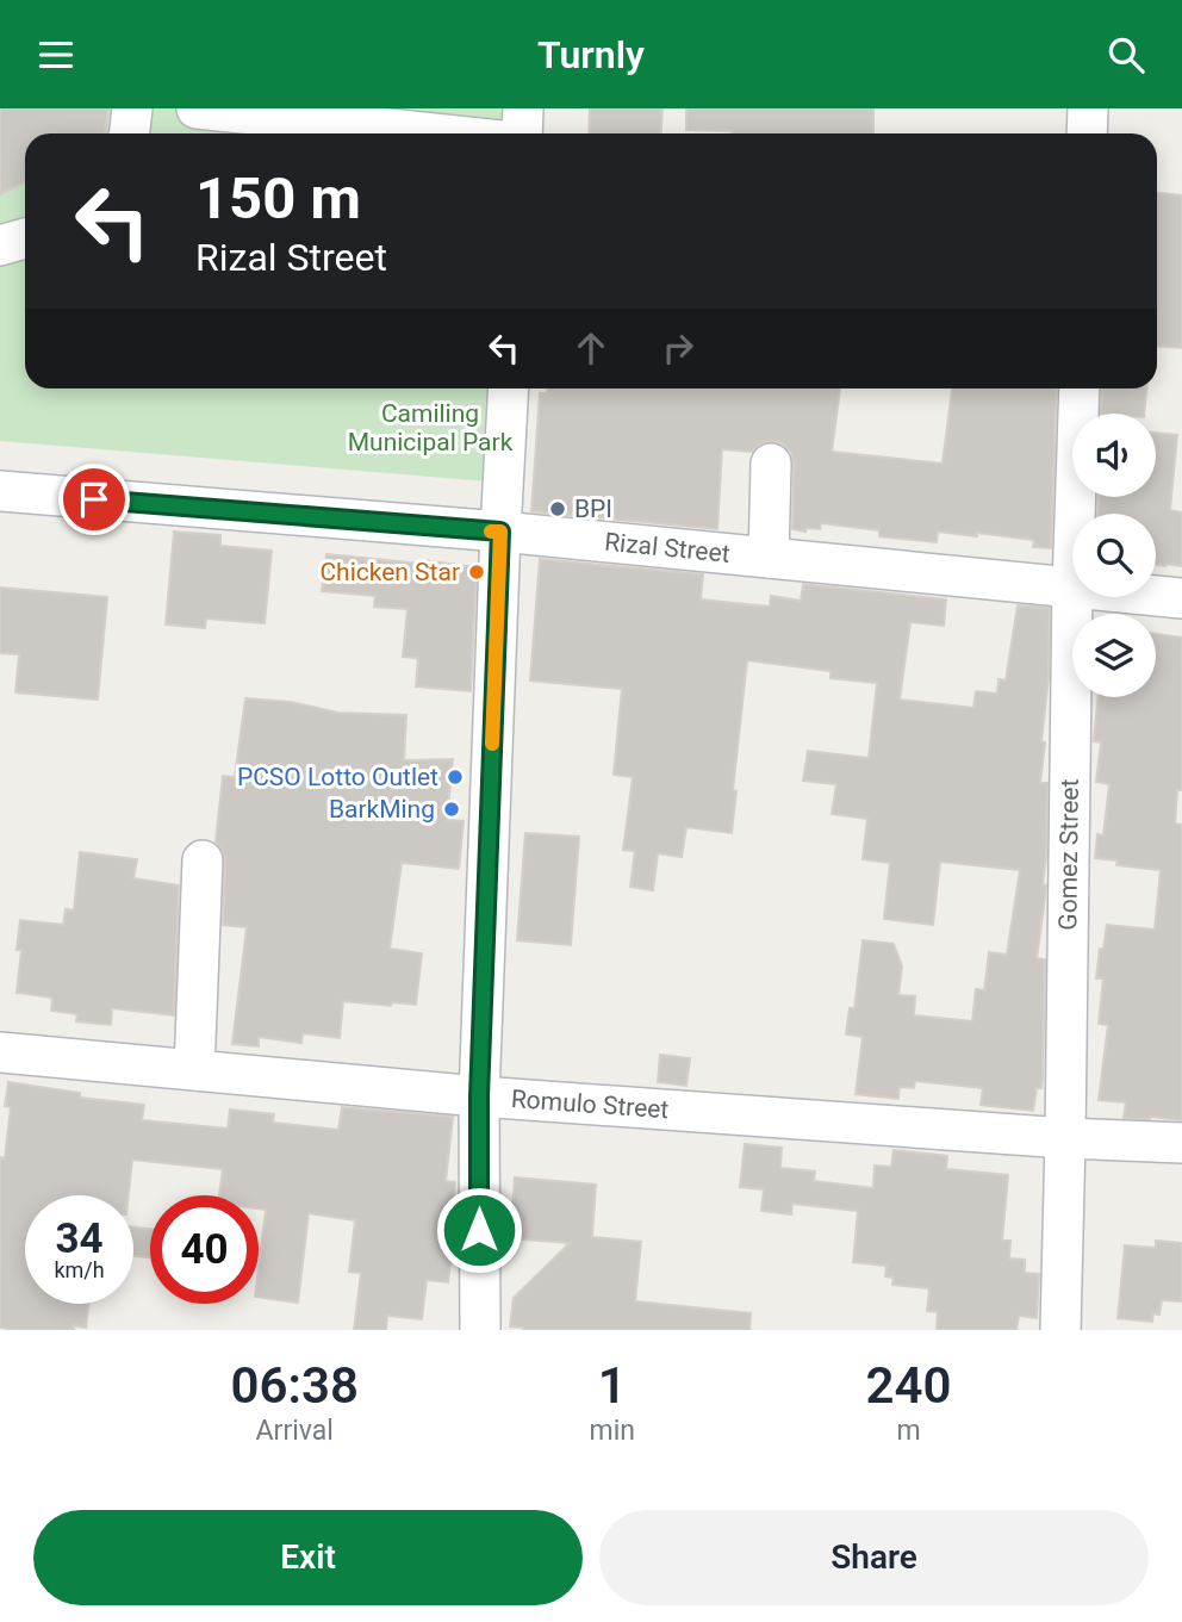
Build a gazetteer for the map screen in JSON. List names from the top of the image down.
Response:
{
  "streets": {
    "street": ["Rizal Street", "Gomez Street", "Romulo Street"]
  },
  "crossings": [
    ["Rizal Street", "Gomez Street"],
    ["Gomez Street", "Romulo Street"]
  ],
  "parks": ["Camiling Municipal Park"],
  "places": [
    "BPI",
    "Chicken Star",
    "PCSO Lotto Outlet",
    "BarkMing"
  ],
  "page": {
    "header": "Turnly",
    "turn": ["150 m", "Rizal Street"],
    "speed": "34 km/h",
    "limit": "40",
    "eta": [
      "06:38",
      "Arrival",
      "1",
      "min",
      "240",
      "m"
    ],
    "buttons": ["Exit", "Share"]
  }
}
